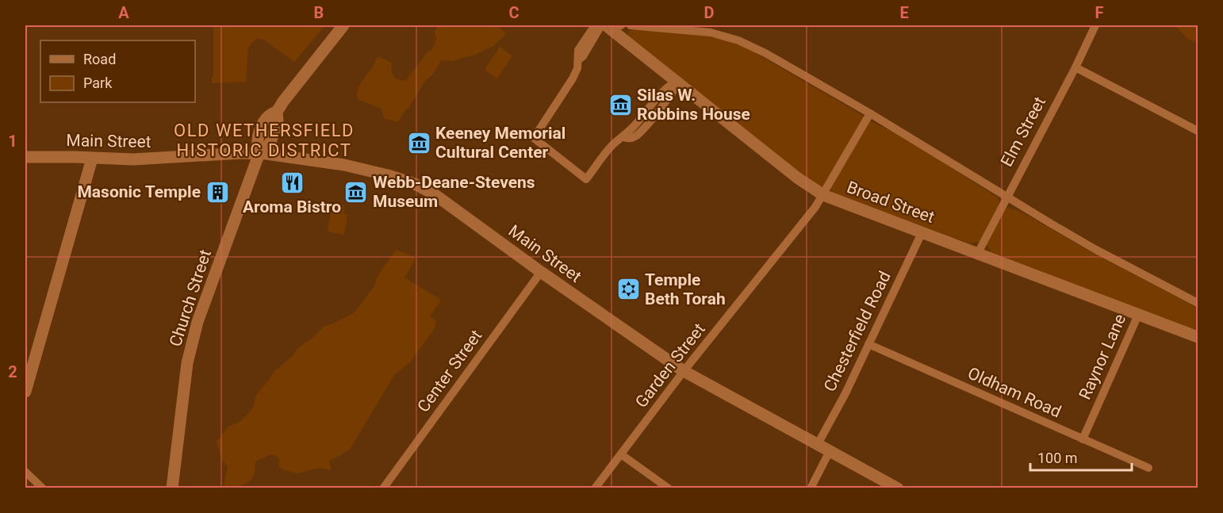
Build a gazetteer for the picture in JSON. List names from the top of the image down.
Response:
{
  "streets": {
    "street": [
      "Elm Street",
      "Main Street",
      "Broad Street",
      "Church Street",
      "Chesterfield Road",
      "Raynor Lane",
      "Garden Street",
      "Center Street",
      "Oldham Road"
    ]
  },
  "crossings": [
    ["Elm Street", "Broad Street"],
    ["Main Street", "Church Street"],
    ["Main Street", "Chesterfield Road"],
    ["Main Street", "Garden Street"],
    ["Main Street", "Center Street"],
    ["Broad Street", "Chesterfield Road"],
    ["Broad Street", "Raynor Lane"],
    ["Broad Street", "Garden Street"],
    ["Chesterfield Road", "Oldham Road"],
    ["Raynor Lane", "Oldham Road"]
  ],
  "districts": ["OLD WETHERSFIELD HISTORIC DISTRICT"],
  "places": {
    "museum": ["Silas W. Robbins House", "Keeney Memorial Cultural Center", "Webb-Deane-Stevens Museum"],
    "restaurant": ["Aroma Bistro"],
    "building": ["Masonic Temple"],
    "synagogue": ["Temple Beth Torah"]
  },
  "legend": ["Road", "Park"],
  "scale_bar": "100 m",
  "grid": {
    "columns": [
      "A",
      "B",
      "C",
      "D",
      "E",
      "F"
    ],
    "rows": ["1", "2"]
  }
}
